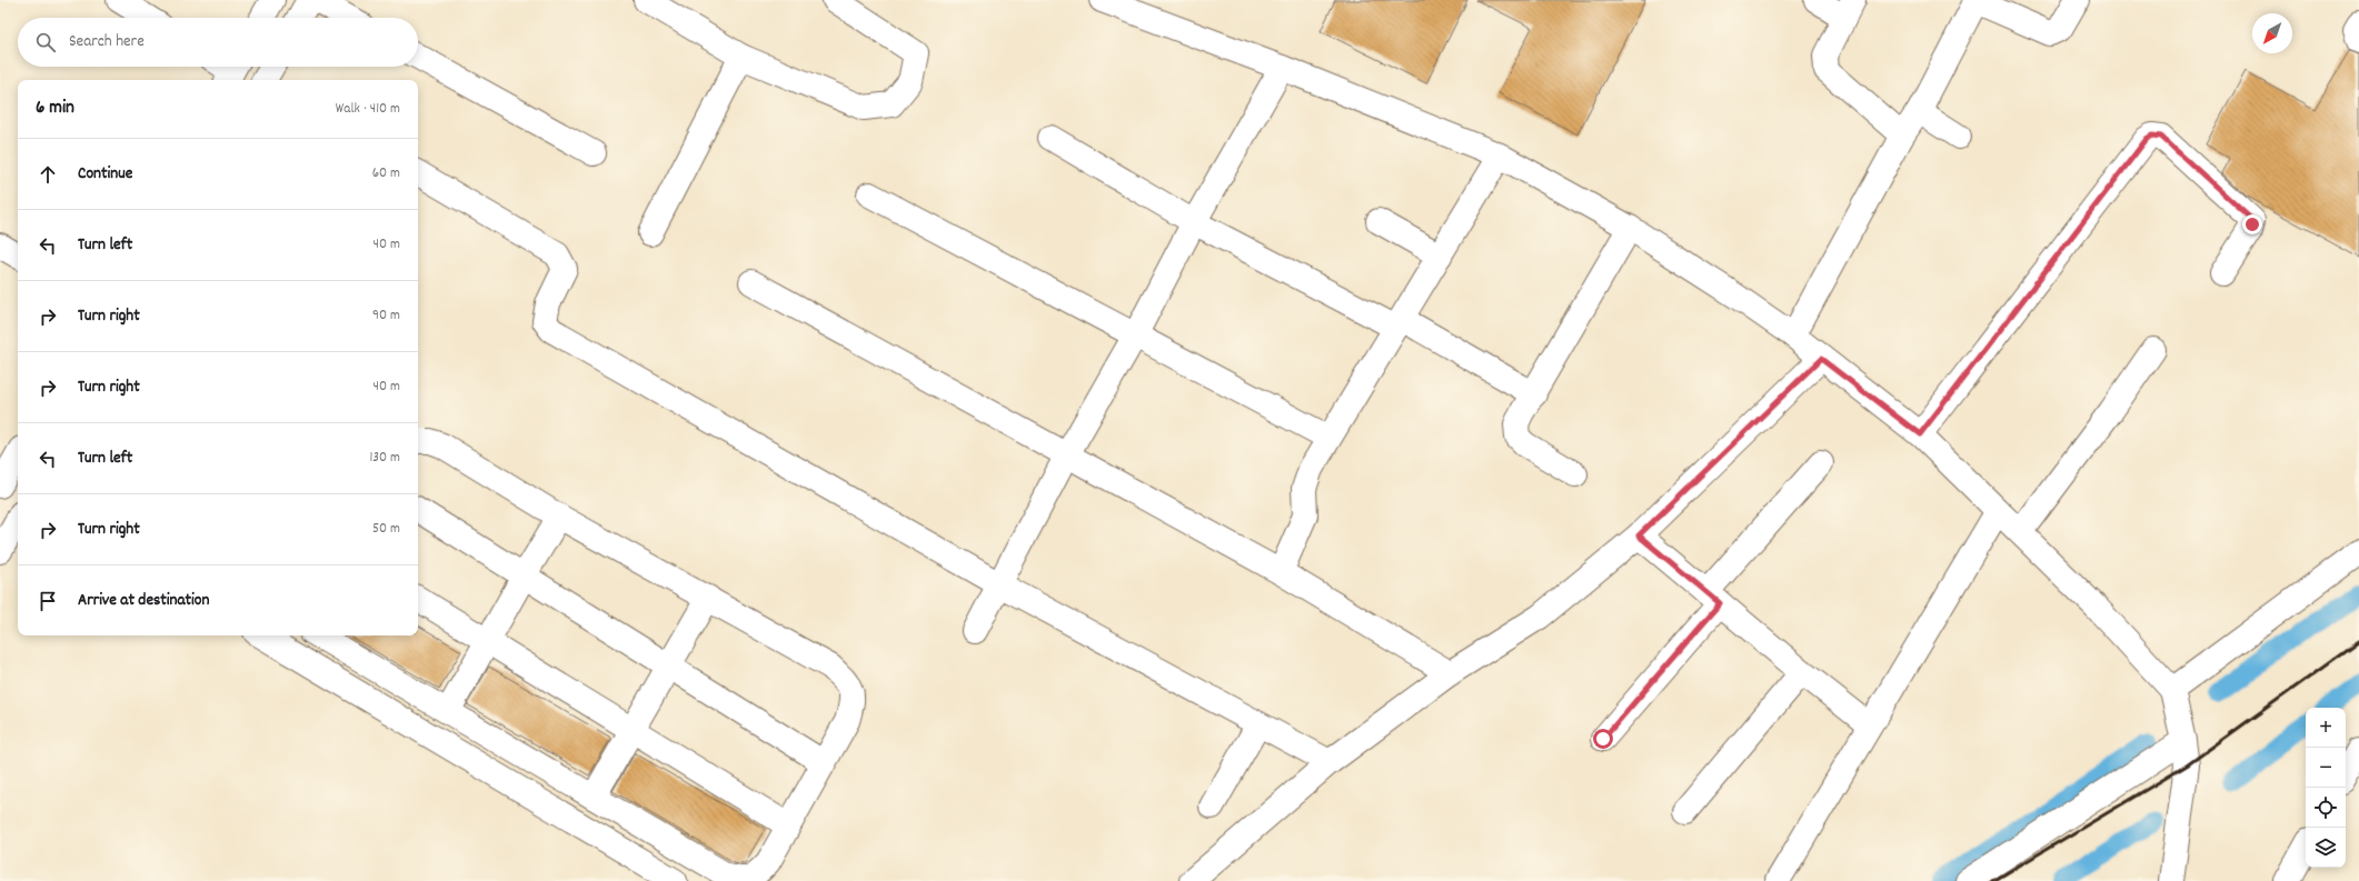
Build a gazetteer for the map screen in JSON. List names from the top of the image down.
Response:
{
  "north": "bottom left",
  "page": {
    "search": "Search here",
    "heading": ["6 min", "Walk · 410 m"],
    "list": [
      ["Continue", "60 m"],
      ["Turn left", "40 m"],
      ["Turn right", "90 m"],
      ["Turn right", "40 m"],
      ["Turn left", "130 m"],
      ["Turn right", "50 m"],
      "Arrive at destination"
    ],
    "map_buttons": ["+", "−"]
  }
}
